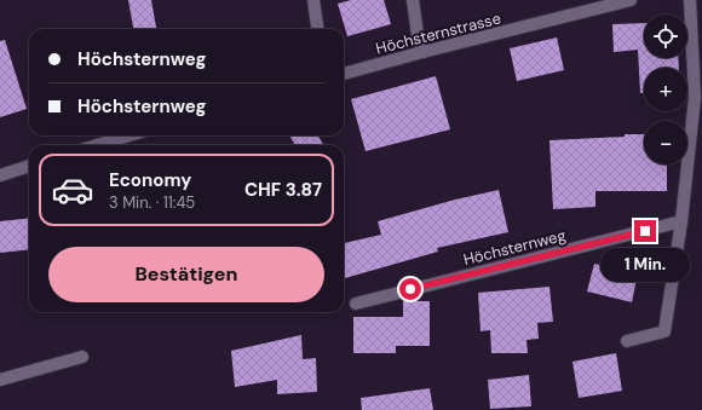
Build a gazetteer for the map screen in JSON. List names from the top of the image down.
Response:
{
  "streets": {
    "street": ["Höchsternstrasse", "Höchsternweg"]
  },
  "page": {
    "map_buttons": ["+", "−"],
    "banner": ["Höchsternweg", "Höchsternweg"],
    "list": [
      {
        "name": "Economy",
        "note": "3 Min. · 11:45",
        "value": "CHF 3.87"
      }
    ],
    "buttons": "Bestätigen",
    "bubble": "1 Min."
  }
}
